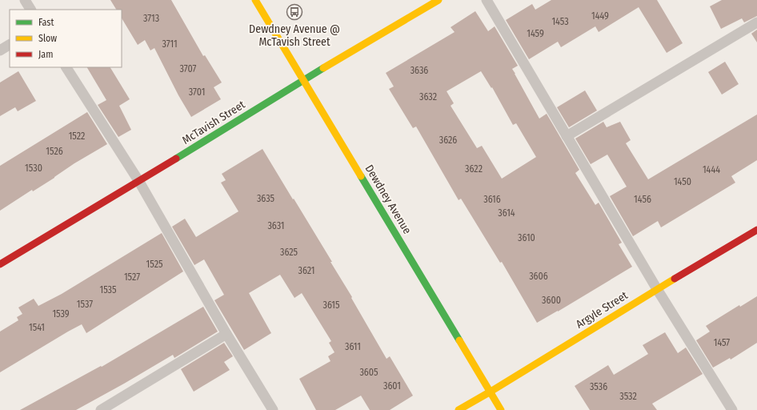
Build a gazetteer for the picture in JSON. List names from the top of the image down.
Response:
{
  "streets": {
    "street": ["McTavish Street", "Dewdney Avenue", "Argyle Street"]
  },
  "crossings": [
    ["McTavish Street", "Dewdney Avenue"],
    ["Dewdney Avenue", "Argyle Street"]
  ],
  "places": {
    "bus stop": ["Dewdney Avenue @ McTavish Street"]
  },
  "house_numbers": [
    "1449",
    "3713",
    "1453",
    "1459",
    "3711",
    "3707",
    "3636",
    "3701",
    "3632",
    "1522",
    "3626",
    "1526",
    "1530",
    "3622",
    "1444",
    "1450",
    "3635",
    "3616",
    "1456",
    "3614",
    "3631",
    "3610",
    "3625",
    "1525",
    "3621",
    "3606",
    "1527",
    "1535",
    "3600",
    "1537",
    "3615",
    "1539",
    "1541",
    "1457",
    "3611",
    "3605",
    "3601",
    "3536",
    "3532"
  ],
  "legend": ["Fast", "Slow", "Jam"]
}
